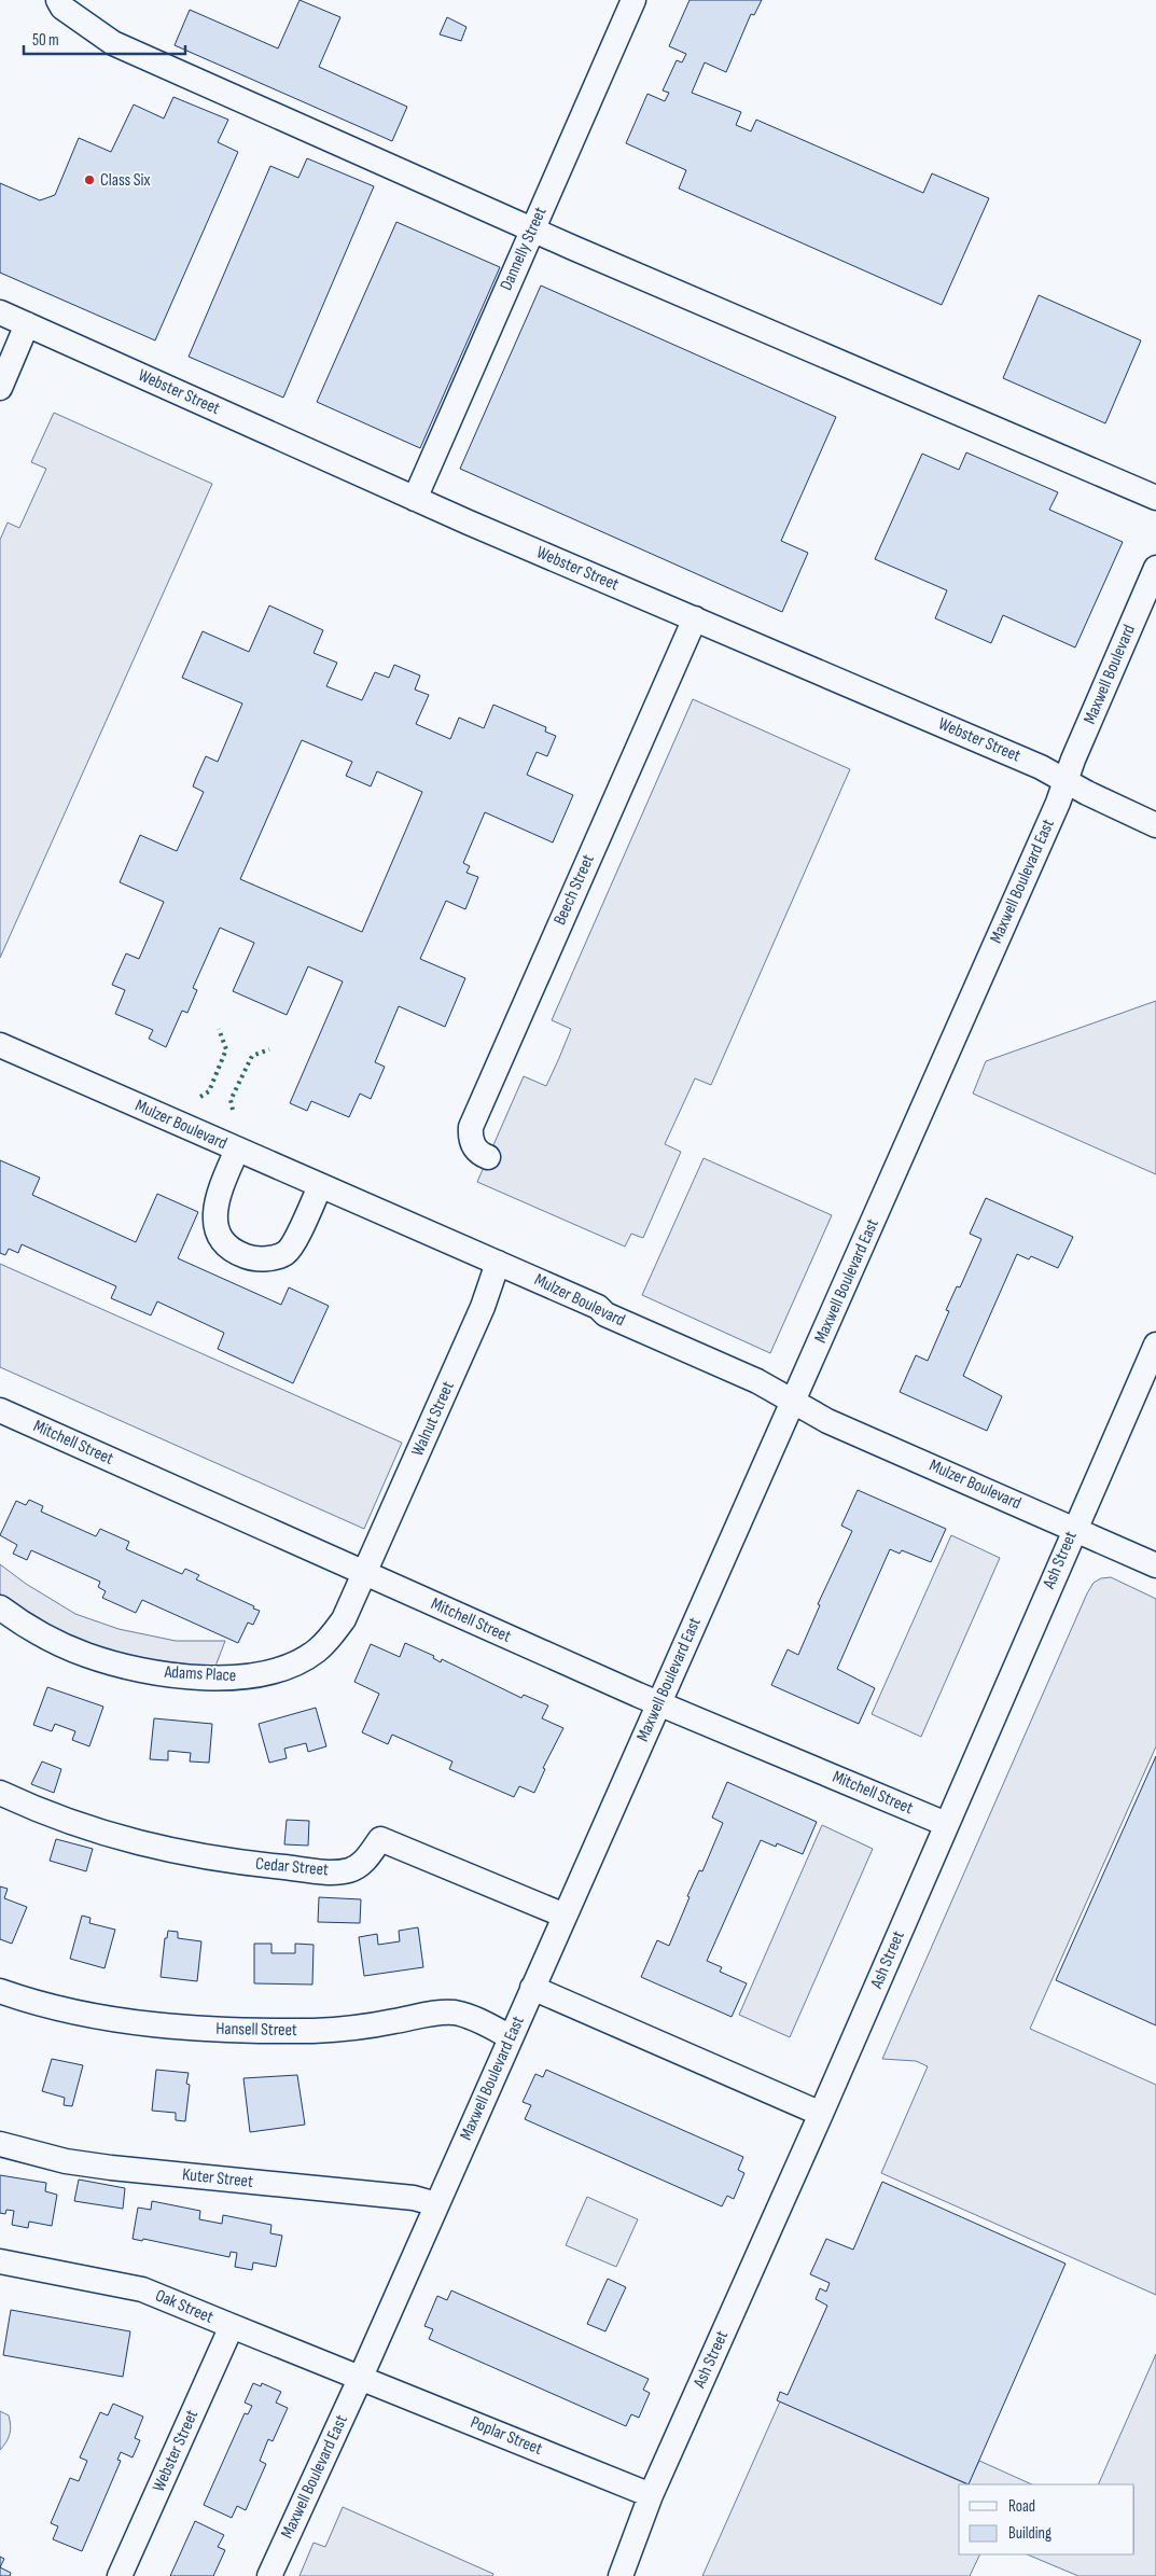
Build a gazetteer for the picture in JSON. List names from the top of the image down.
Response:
{
  "streets": {
    "street": [
      "Dannelly Street",
      "Webster Street",
      "Maxwell Boulevard",
      "Maxwell Boulevard East",
      "Beech Street",
      "Mulzer Boulevard",
      "Walnut Street",
      "Mitchell Street",
      "Ash Street",
      "Adams Place",
      "Cedar Street",
      "Hansell Street",
      "Kuter Street",
      "Oak Street",
      "Poplar Street"
    ]
  },
  "crossings": [
    ["Dannelly Street", "Webster Street"],
    ["Webster Street", "Maxwell Boulevard"],
    ["Webster Street", "Maxwell Boulevard East"],
    ["Webster Street", "Beech Street"],
    ["Webster Street", "Oak Street"],
    ["Maxwell Boulevard", "Maxwell Boulevard East"],
    ["Maxwell Boulevard East", "Mulzer Boulevard"],
    ["Maxwell Boulevard East", "Mitchell Street"],
    ["Maxwell Boulevard East", "Cedar Street"],
    ["Maxwell Boulevard East", "Hansell Street"],
    ["Maxwell Boulevard East", "Kuter Street"],
    ["Maxwell Boulevard East", "Oak Street"],
    ["Maxwell Boulevard East", "Poplar Street"],
    ["Mulzer Boulevard", "Walnut Street"],
    ["Mulzer Boulevard", "Ash Street"],
    ["Walnut Street", "Mitchell Street"],
    ["Walnut Street", "Adams Place"],
    ["Mitchell Street", "Ash Street"],
    ["Mitchell Street", "Adams Place"],
    ["Ash Street", "Poplar Street"],
    ["Oak Street", "Poplar Street"]
  ],
  "places": ["Class Six"],
  "legend": ["Road", "Building"],
  "scale_bar": "50 m"
}
